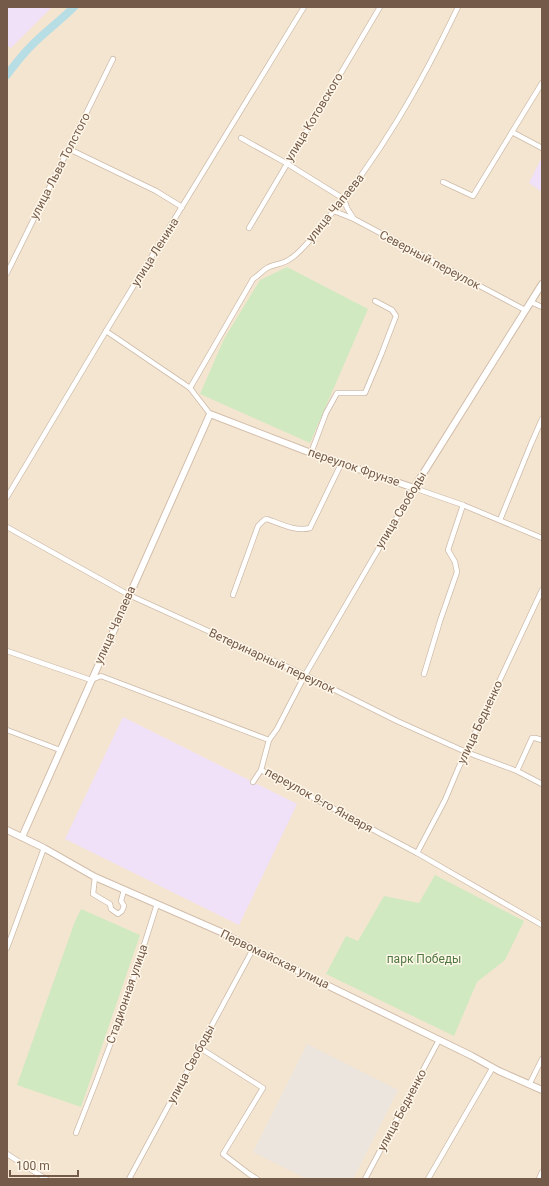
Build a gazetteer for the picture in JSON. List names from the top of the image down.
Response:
{
  "streets": {
    "main road": [
      "улица Чапаева",
      "переулок Фрунзе",
      "улица Свободы",
      "Первомайская улица"
    ],
    "street": [
      "улица Котовского",
      "улица Льва Толстого",
      "улица Ленина",
      "Северный переулок",
      "Ветеринарный переулок",
      "улица Бедненко",
      "переулок 9-го Января",
      "Стадионная улица"
    ]
  },
  "crossings": [
    ["улица Чапаева", "Северный переулок"],
    ["улица Чапаева", "переулок Фрунзе"],
    ["улица Чапаева", "Ветеринарный переулок"],
    ["улица Чапаева", "Первомайская улица"],
    ["Северный переулок", "улица Свободы"],
    ["переулок Фрунзе", "улица Свободы"],
    ["улица Свободы", "Ветеринарный переулок"],
    ["улица Свободы", "переулок 9-го Января"],
    ["улица Свободы", "Первомайская улица"],
    ["Ветеринарный переулок", "улица Бедненко"],
    ["улица Бедненко", "переулок 9-го Января"],
    ["улица Бедненко", "Первомайская улица"],
    ["Первомайская улица", "Стадионная улица"]
  ],
  "parks": ["парк Победы"],
  "scale_bar": "100 m"
}
